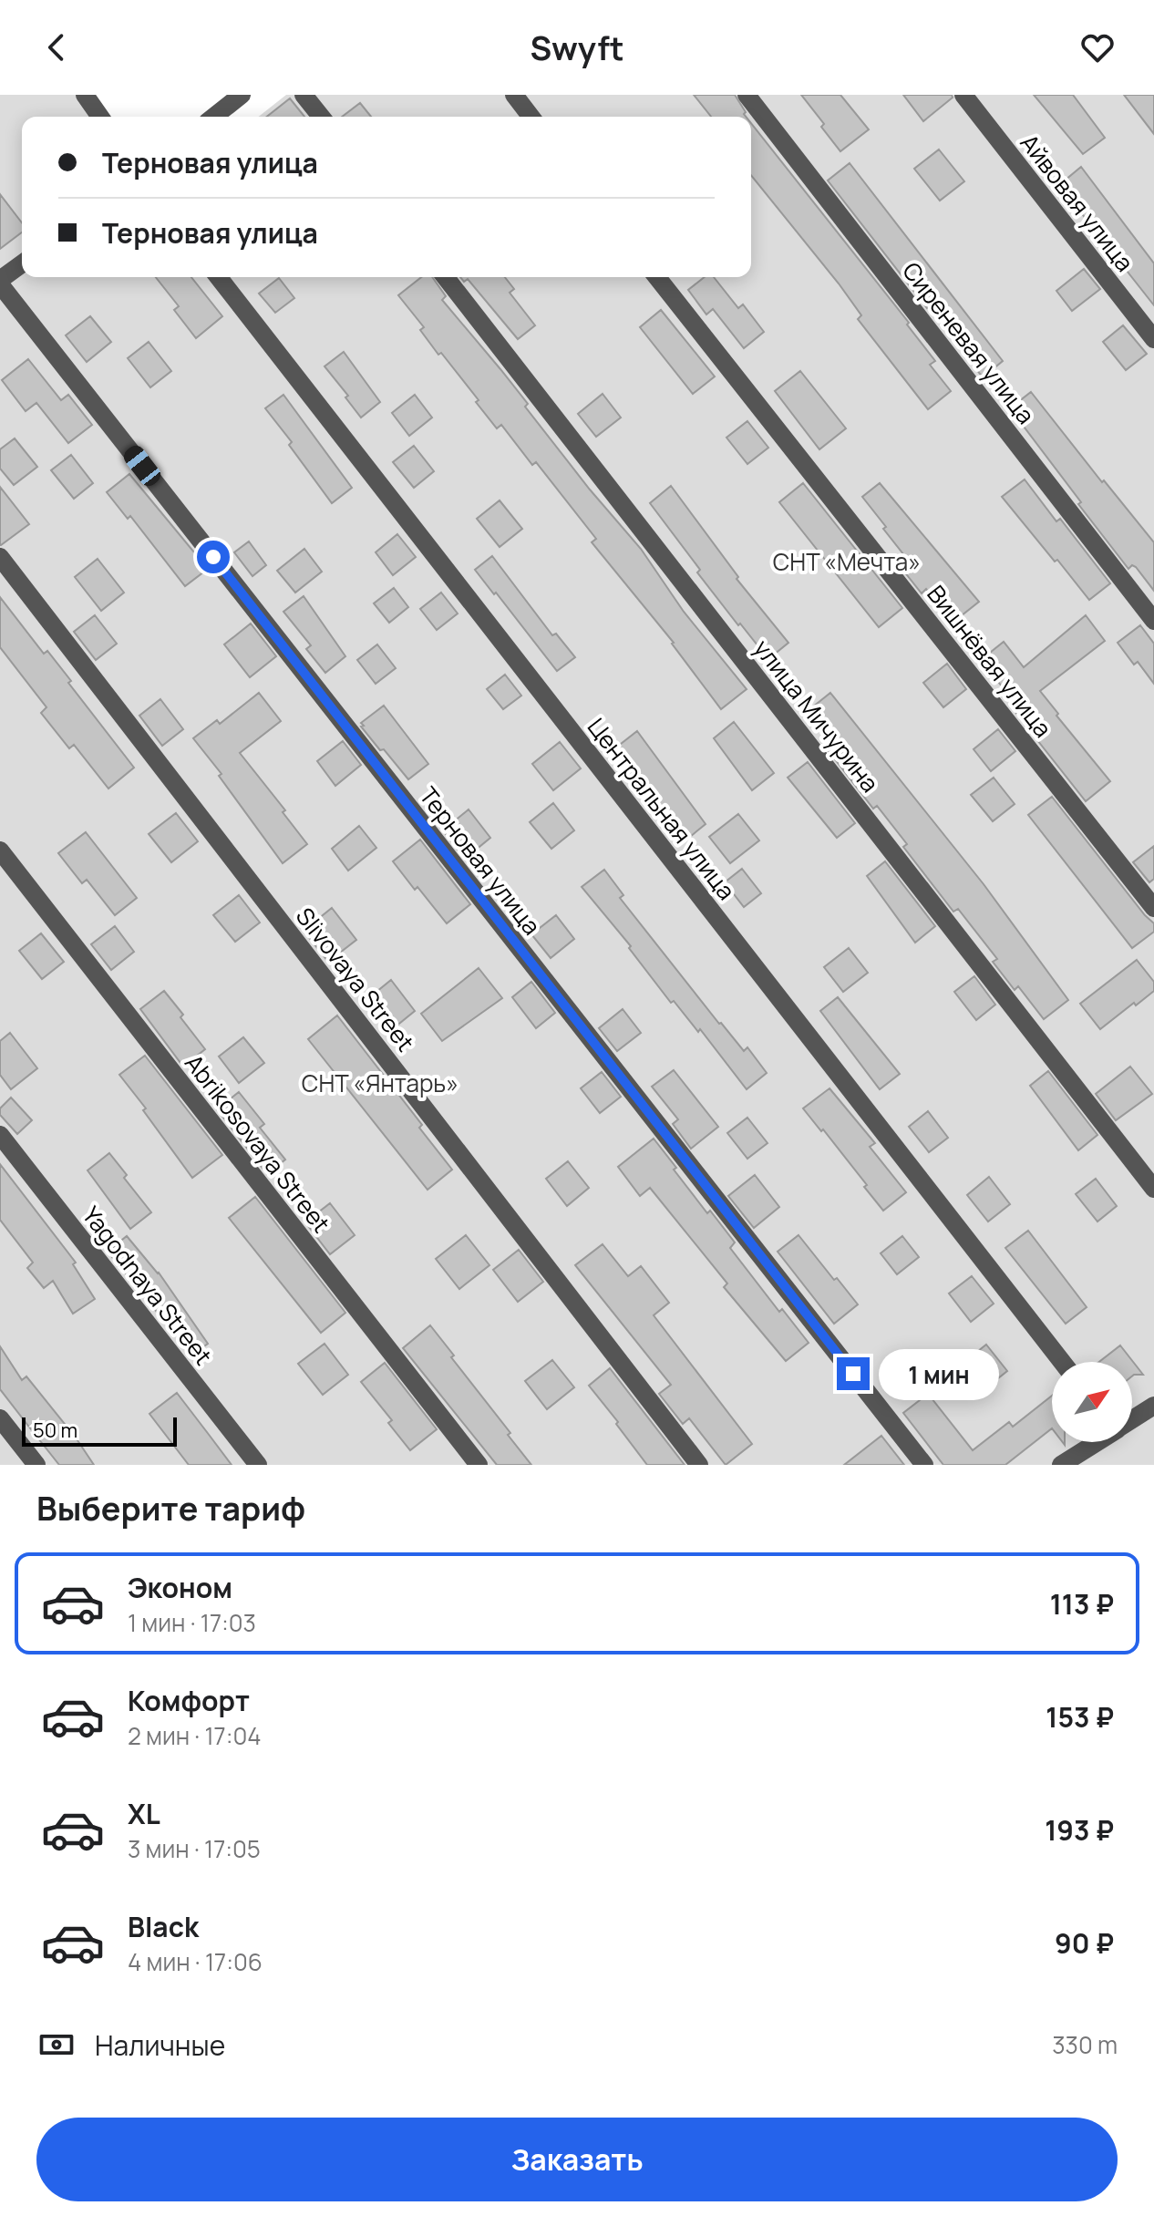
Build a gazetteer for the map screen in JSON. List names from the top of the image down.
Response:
{
  "streets": {
    "street": [
      "Айвовая улица",
      "Сиреневая улица",
      "Вишнёвая улица",
      "улица Мичурина",
      "Центральная улица",
      "Терновая улица",
      "Slivovaya Street",
      "Abrikosovaya Street",
      "Yagodnaya Street"
    ]
  },
  "parks": ["СНТ «Мечта»", "СНТ «Янтарь»"],
  "scale_bar": "50 m",
  "north": "top right",
  "page": {
    "header": "Swyft",
    "banner": ["Терновая улица", "Терновая улица"],
    "bubble": "1 мин",
    "scale": "50 m",
    "heading": "Выберите тариф",
    "list": [
      {
        "name": "Эконом",
        "note": "1 мин · 17:03",
        "value": "113 ₽"
      },
      {
        "name": "Комфорт",
        "note": "2 мин · 17:04",
        "value": "153 ₽"
      },
      {
        "name": "XL",
        "note": "3 мин · 17:05",
        "value": "193 ₽"
      },
      {
        "name": "Black",
        "note": "4 мин · 17:06",
        "value": "90 ₽"
      }
    ],
    "pay": ["Наличные", "330 m"],
    "buttons": "Заказать"
  }
}
